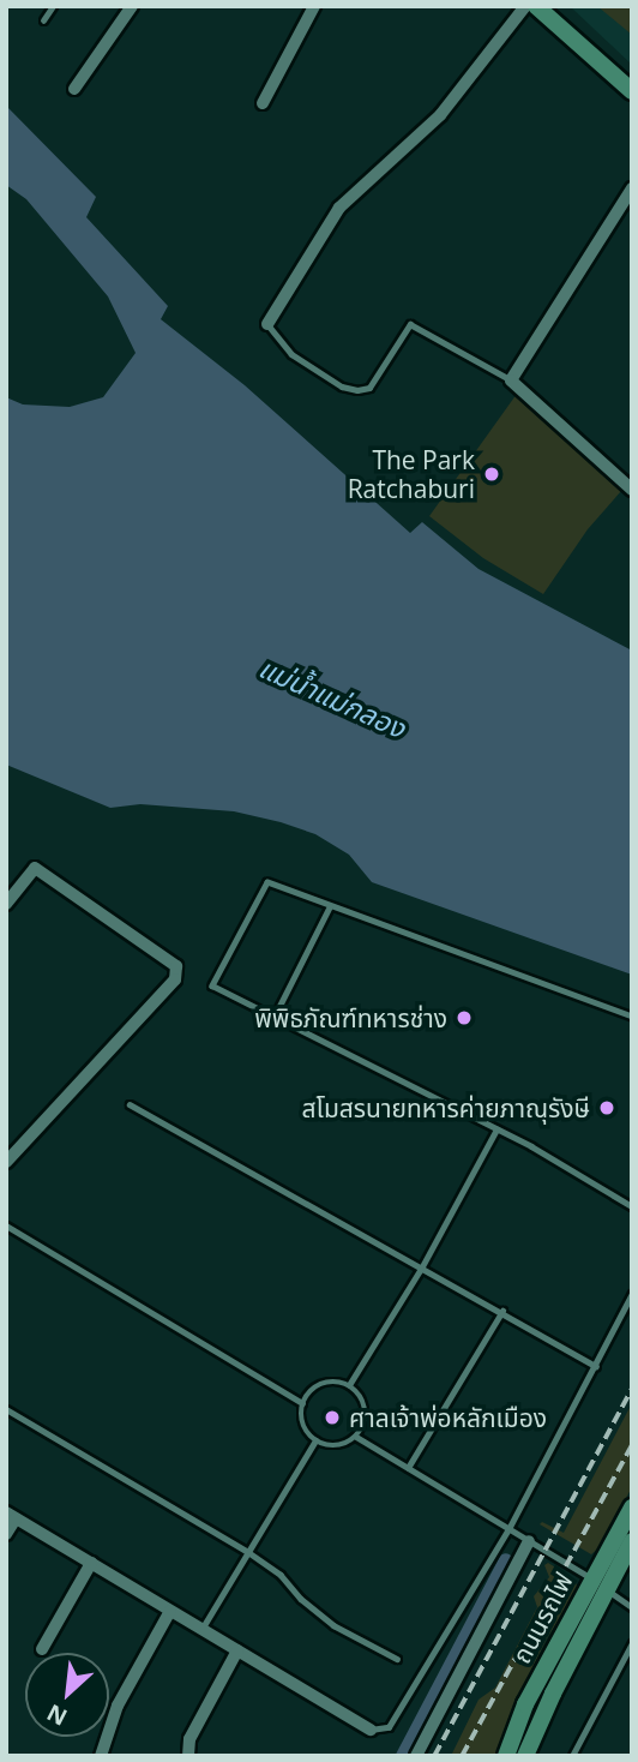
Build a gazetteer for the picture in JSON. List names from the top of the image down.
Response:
{
  "streets": {
    "main road": ["ถนนรถไฟ"]
  },
  "water": ["แม่น้ำแม่กลอง"],
  "places": [
    "The Park Ratchaburi",
    "พิพิธภัณฑ์ทหารช่าง",
    "สโมสรนายทหารค่ายภาณุรังษี",
    "ศาลเจ้าพ่อหลักเมือง"
  ],
  "north": "bottom left"
}
